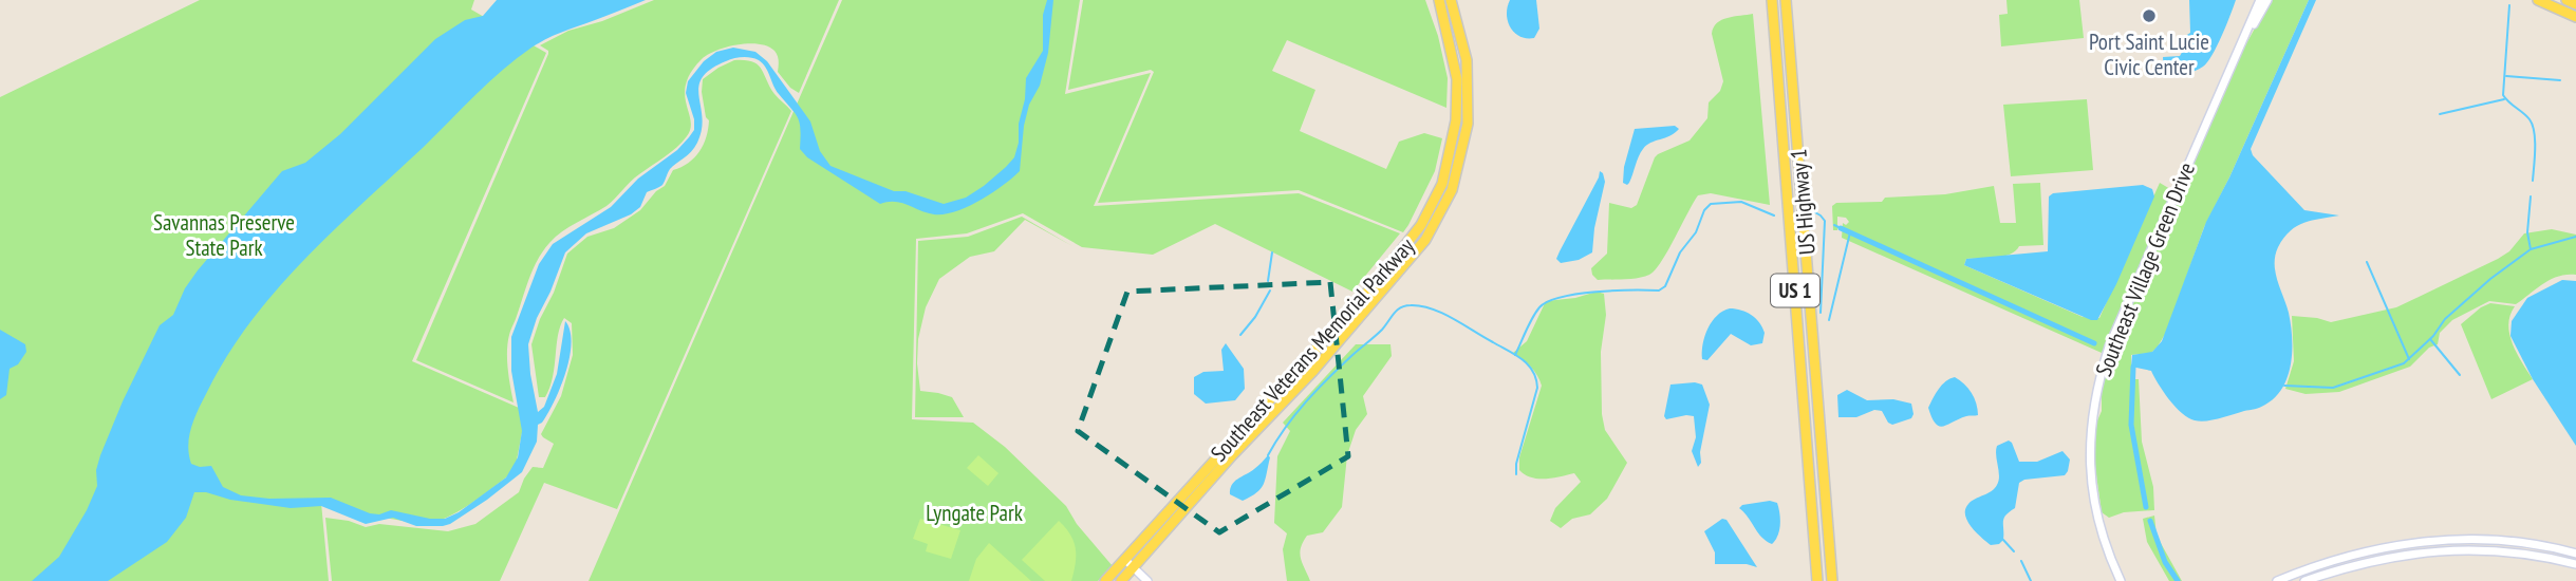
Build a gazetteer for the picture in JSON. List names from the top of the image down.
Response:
{
  "streets": {
    "main road": ["US Highway 1", "US 1", "Southeast Veterans Memorial Parkway"],
    "street": ["Southeast Village Green Drive"]
  },
  "parks": ["Savannas Preserve State Park", "Lyngate Park"],
  "places": ["Port Saint Lucie Civic Center"]
}
